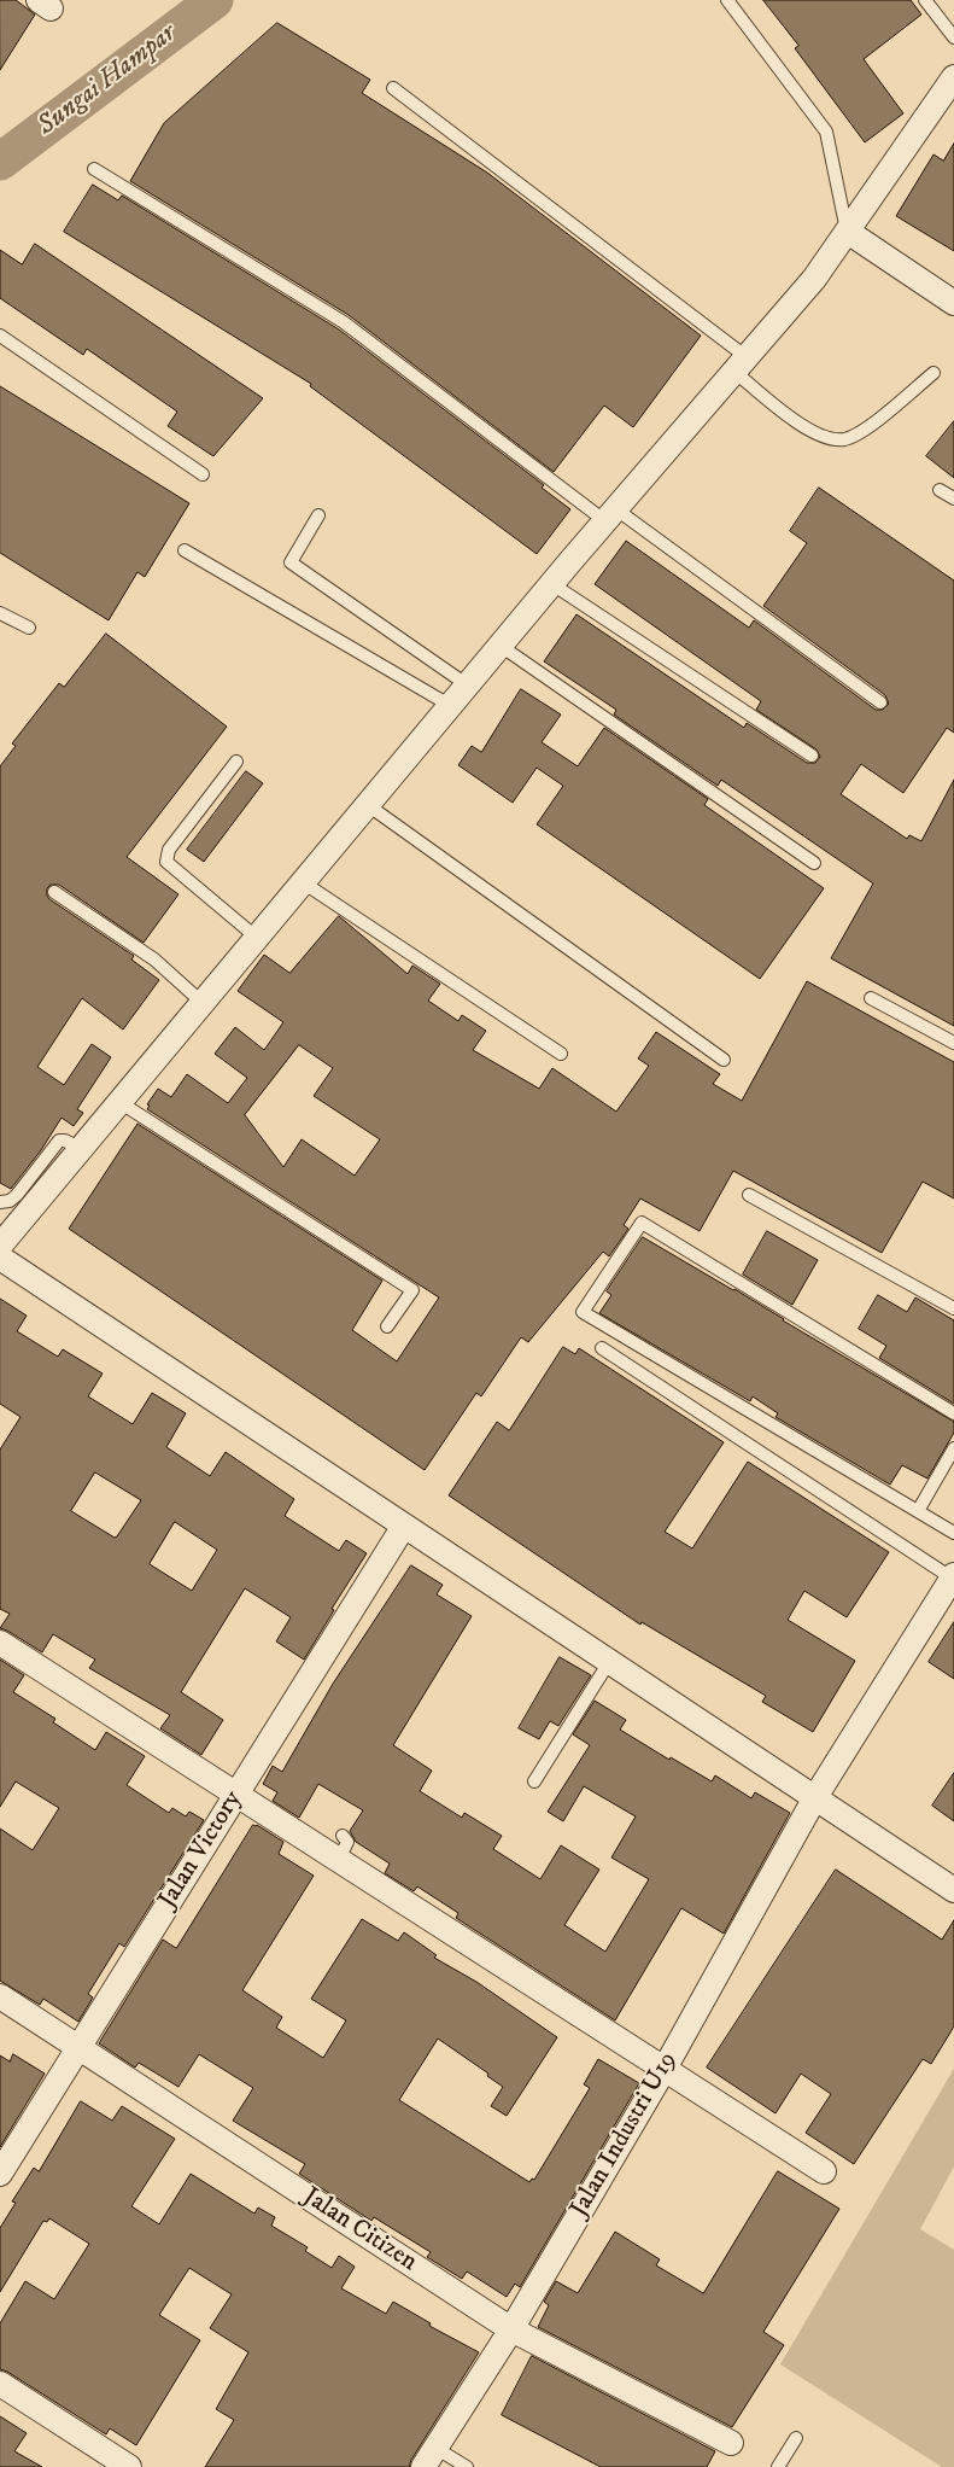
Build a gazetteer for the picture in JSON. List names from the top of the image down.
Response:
{
  "streets": {
    "street": ["Jalan Victory", "Jalan Industri U19", "Jalan Citizen"]
  },
  "crossings": [
    ["Jalan Victory", "Jalan Citizen"],
    ["Jalan Industri U19", "Jalan Citizen"]
  ],
  "water": ["Sungai Hampar"]
}
